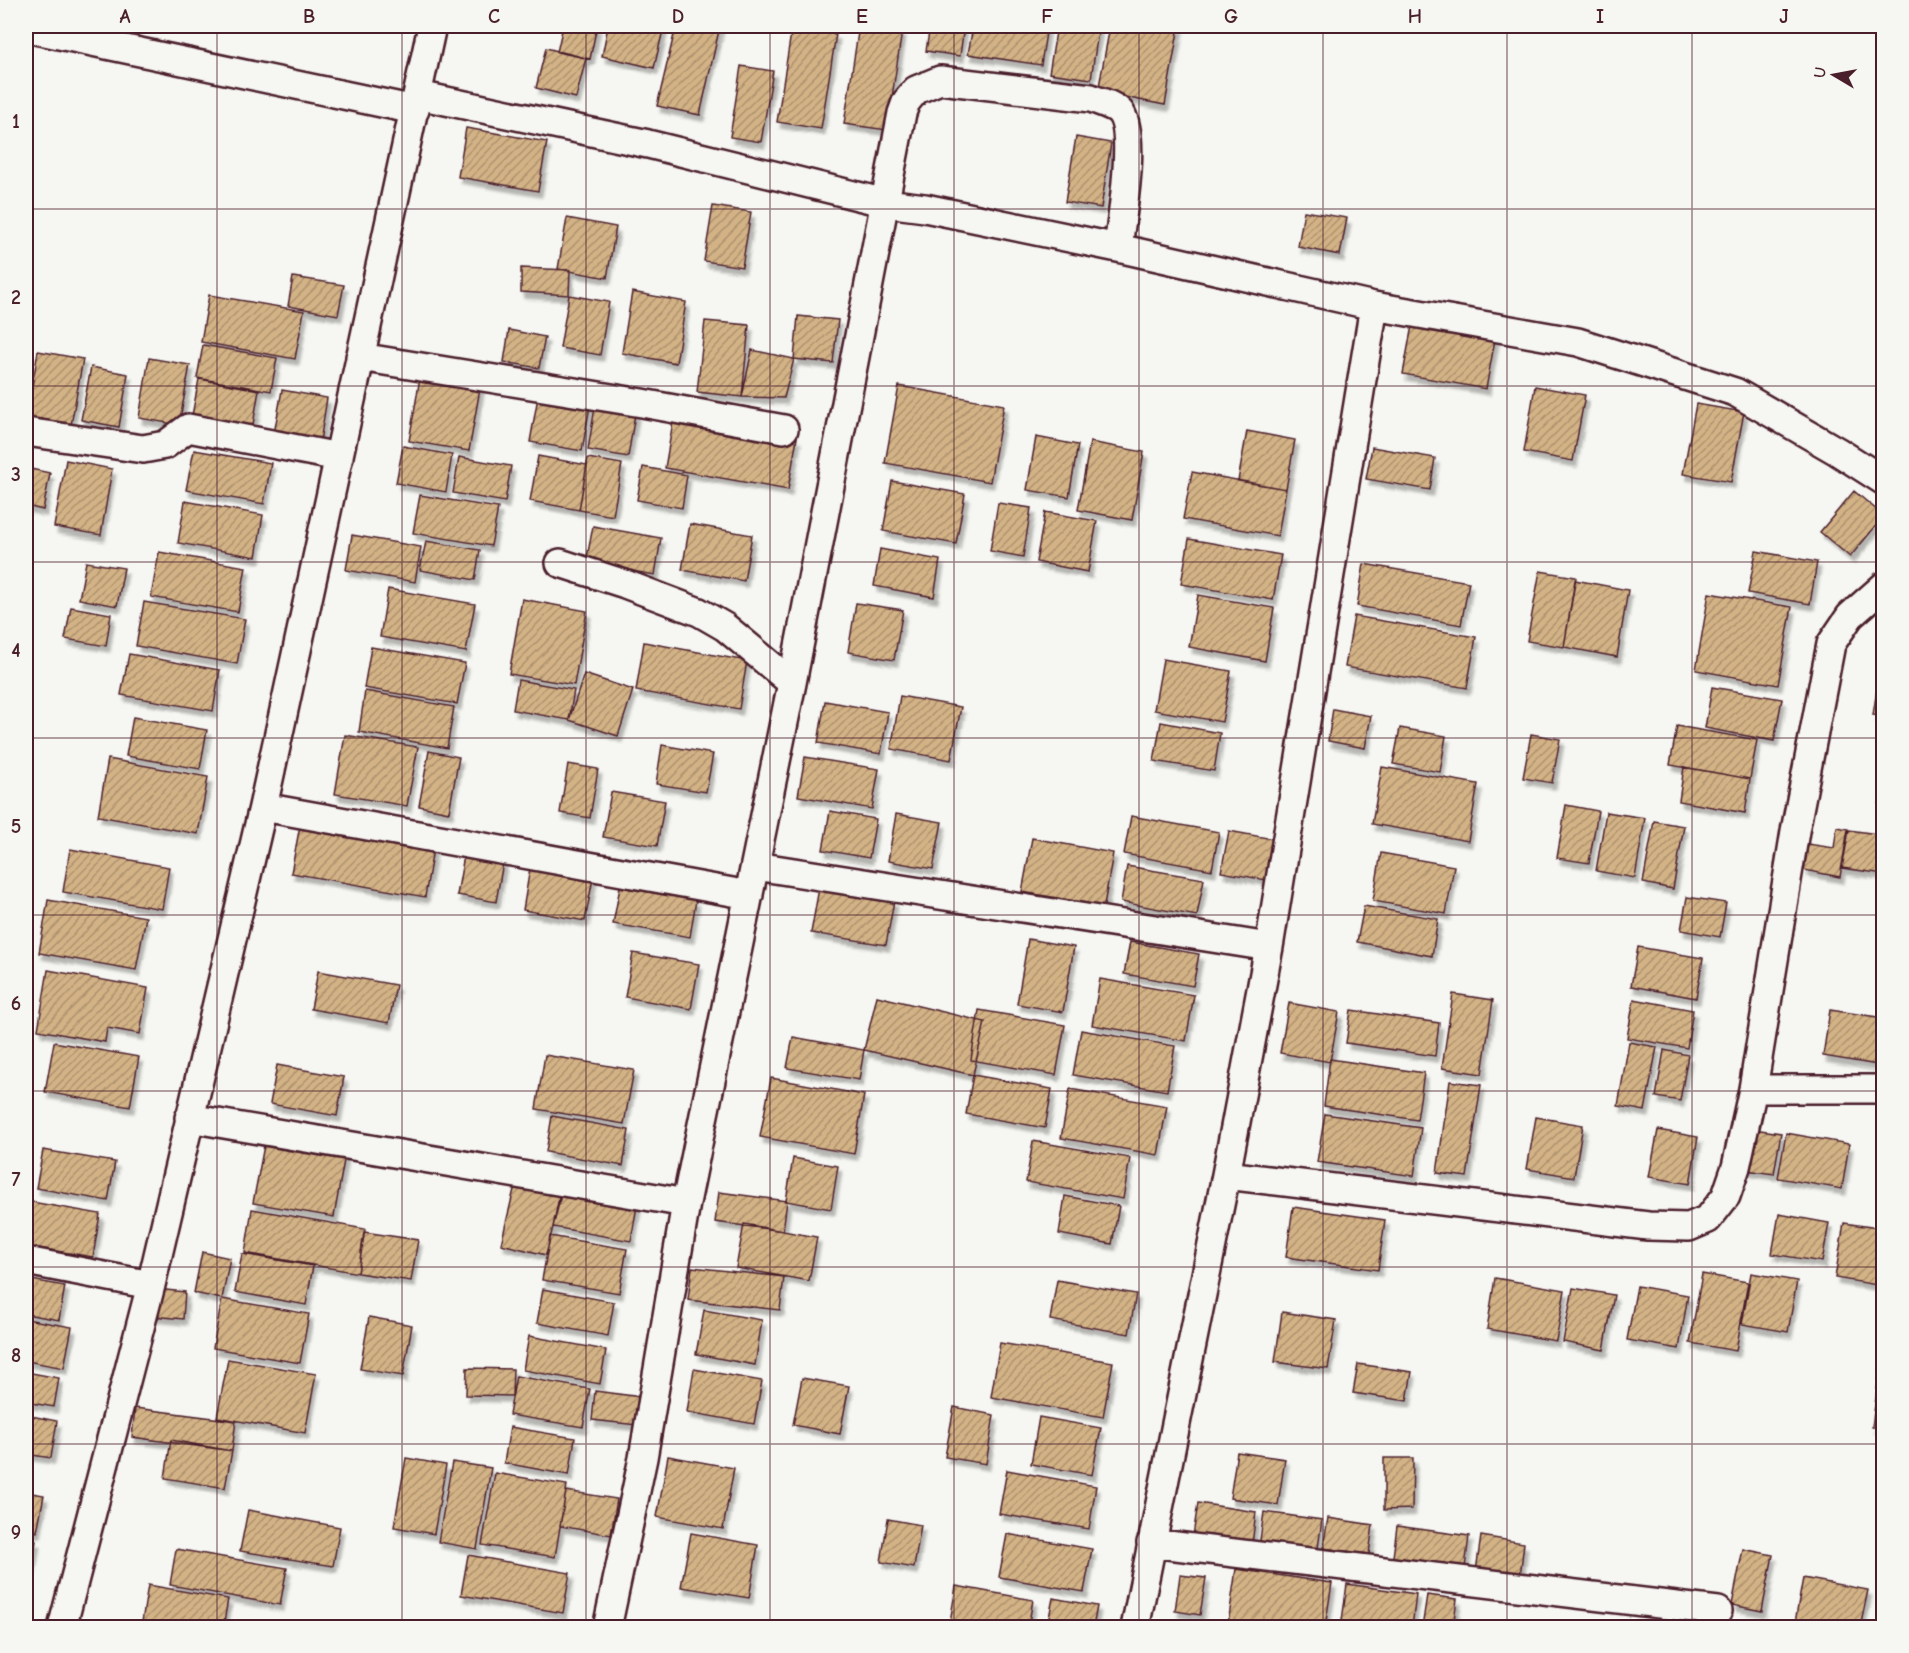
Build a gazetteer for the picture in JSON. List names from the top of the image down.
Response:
{
  "north": "left",
  "grid": {
    "columns": [
      "A",
      "B",
      "C",
      "D",
      "E",
      "F",
      "G",
      "H",
      "I",
      "J"
    ],
    "rows": [
      "1",
      "2",
      "3",
      "4",
      "5",
      "6",
      "7",
      "8",
      "9"
    ]
  }
}
